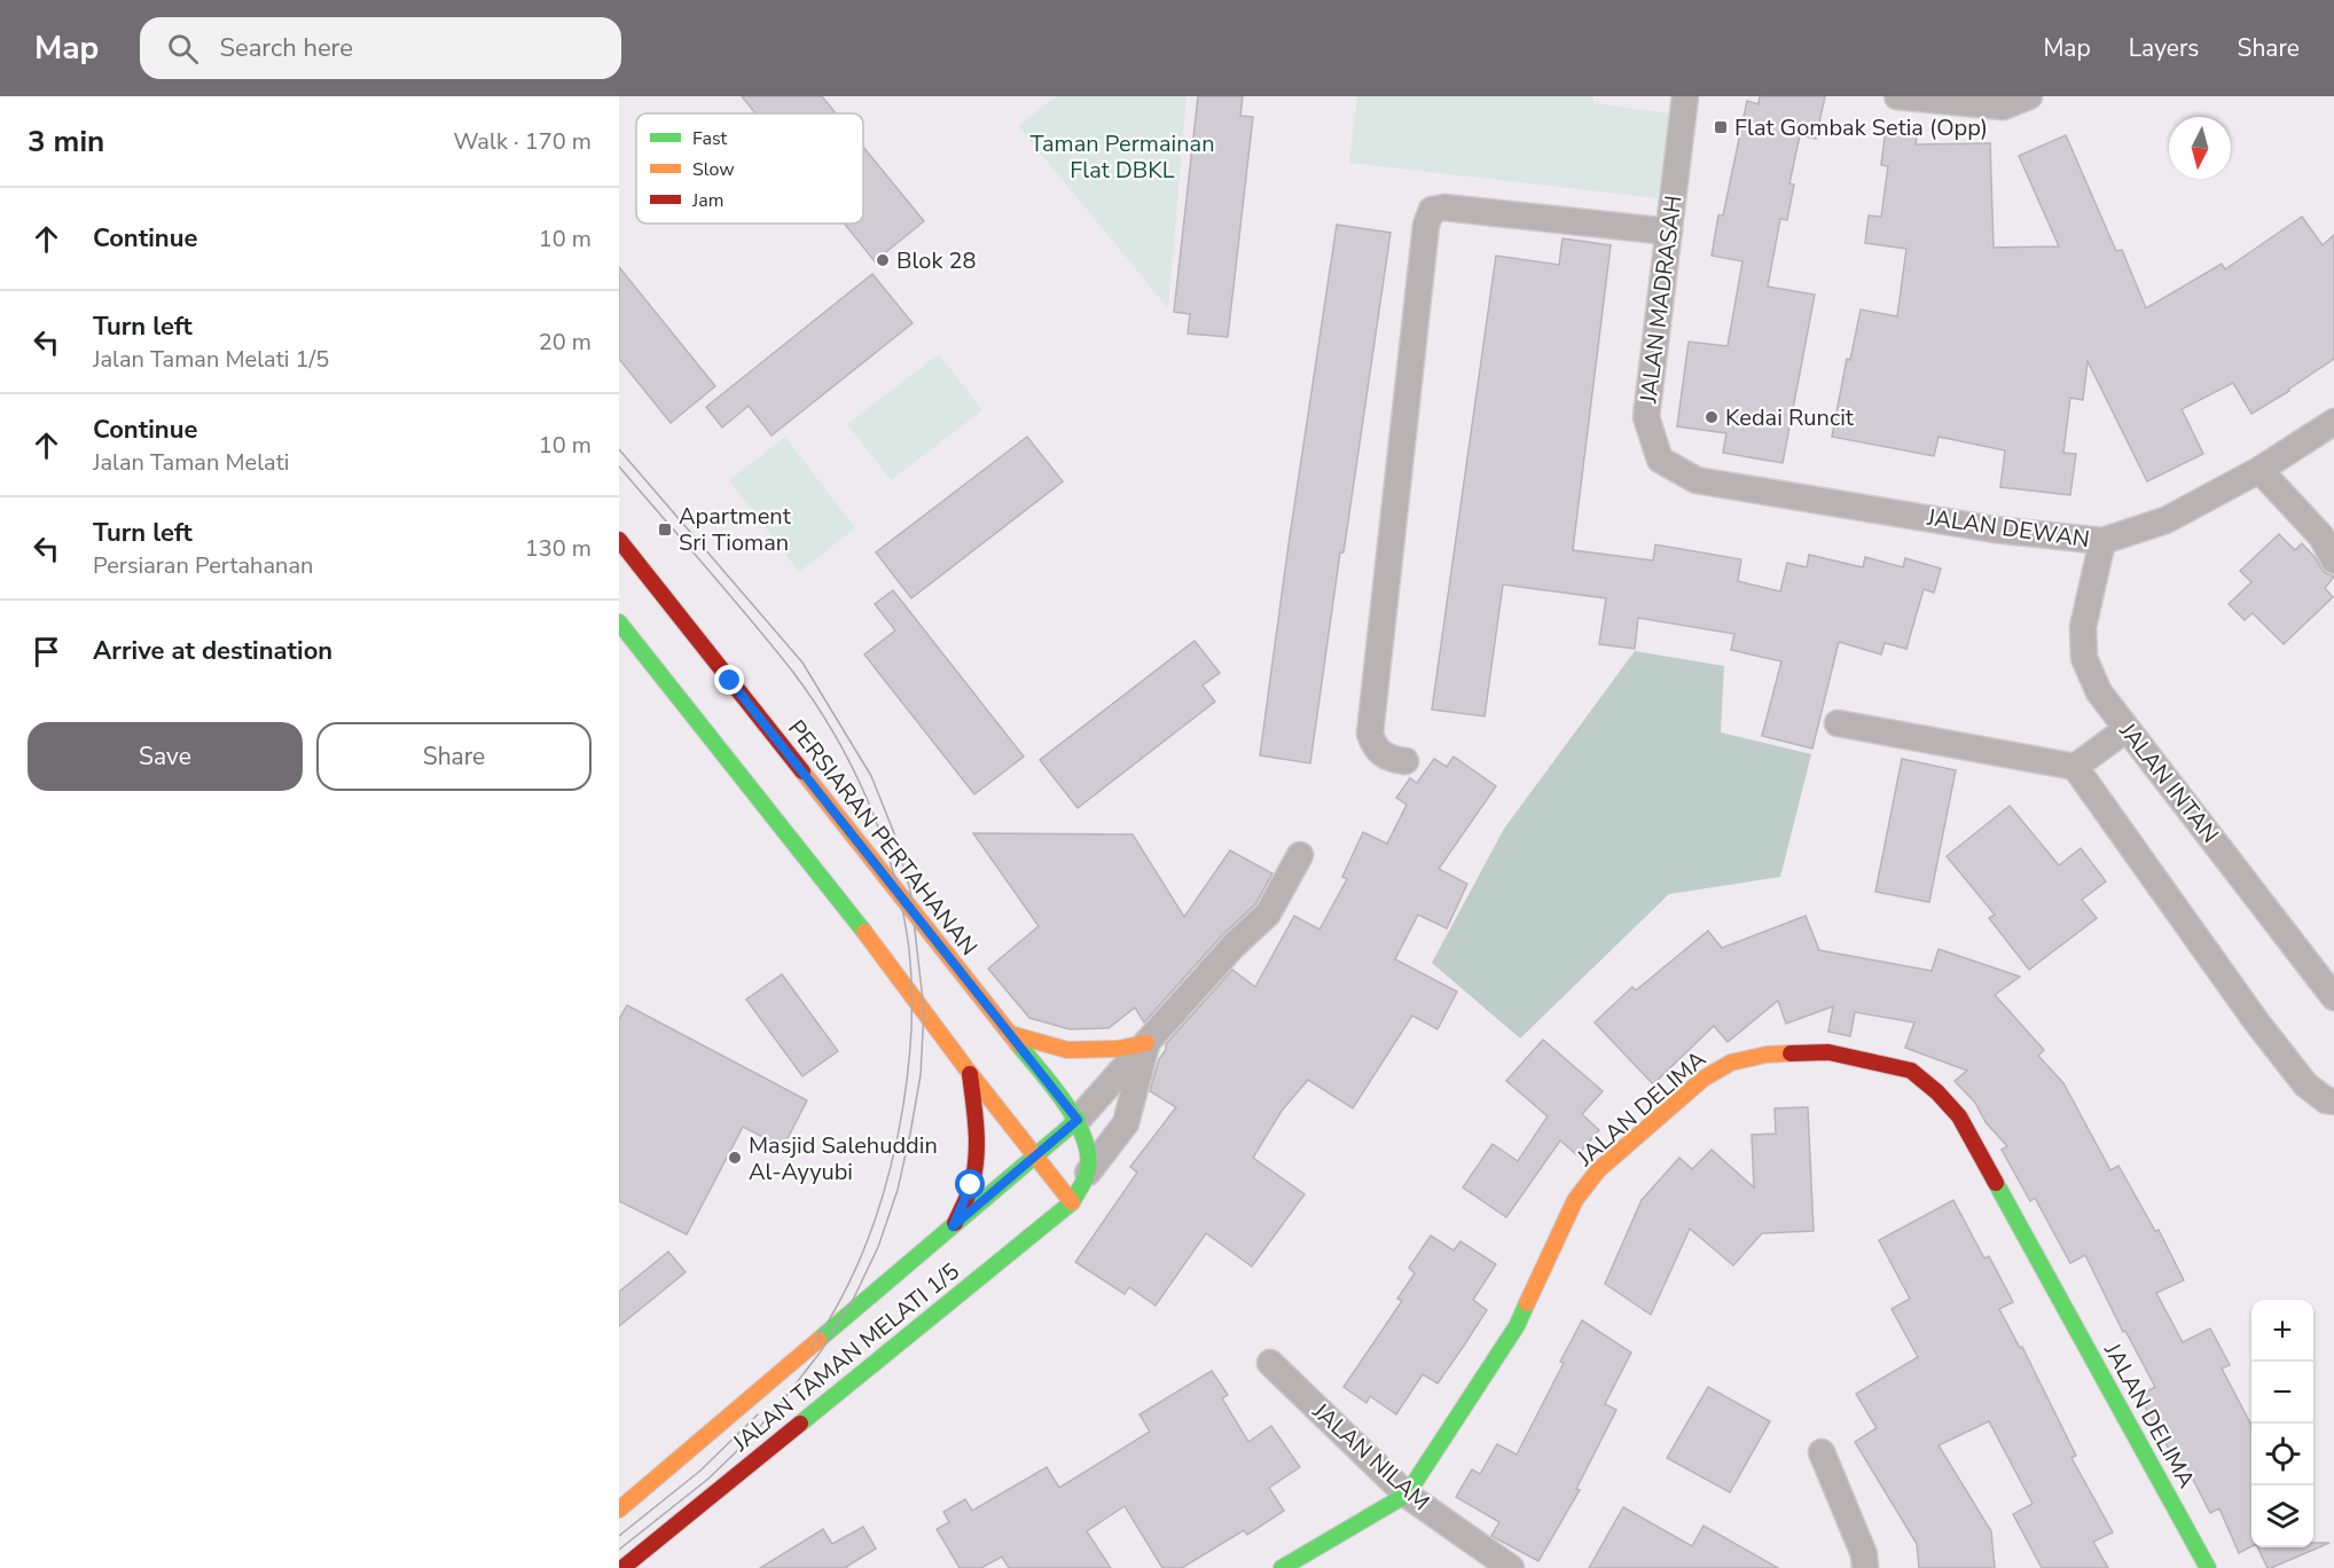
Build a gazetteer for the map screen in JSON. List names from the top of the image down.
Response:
{
  "streets": {
    "main road": ["PERSIARAN PERTAHANAN", "JALAN DELIMA", "JALAN TAMAN MELATI 1/5"],
    "street": [
      "JALAN MADRASAH",
      "JALAN DEWAN",
      "JALAN INTAN",
      "JALAN NILAM"
    ]
  },
  "crossings": [
    ["JALAN MADRASAH", "JALAN DEWAN"],
    ["JALAN DEWAN", "JALAN INTAN"],
    ["PERSIARAN PERTAHANAN", "JALAN TAMAN MELATI 1/5"],
    ["JALAN DELIMA", "JALAN NILAM"]
  ],
  "parks": ["Taman Permainan Flat DBKL"],
  "places": {
    "transit": ["Flat Gombak Setia (Opp)", "Apartment Sri Tioman"],
    "other": ["Blok 28", "Kedai Runcit", "Masjid Salehuddin Al-Ayyubi"]
  },
  "legend": ["Fast", "Slow", "Jam"],
  "north": "bottom",
  "page": {
    "header": "Map",
    "search": "Search here",
    "nav": ["Map", "Layers", "Share"],
    "heading": ["3 min", "Walk · 170 m"],
    "list": [
      ["Continue", "10 m"],
      ["Turn left", "Jalan Taman Melati 1/5", "20 m"],
      ["Continue", "Jalan Taman Melati", "10 m"],
      ["Turn left", "Persiaran Pertahanan", "130 m"],
      "Arrive at destination"
    ],
    "buttons": ["Save", "Share"],
    "map_buttons": ["+", "−"]
  }
}
